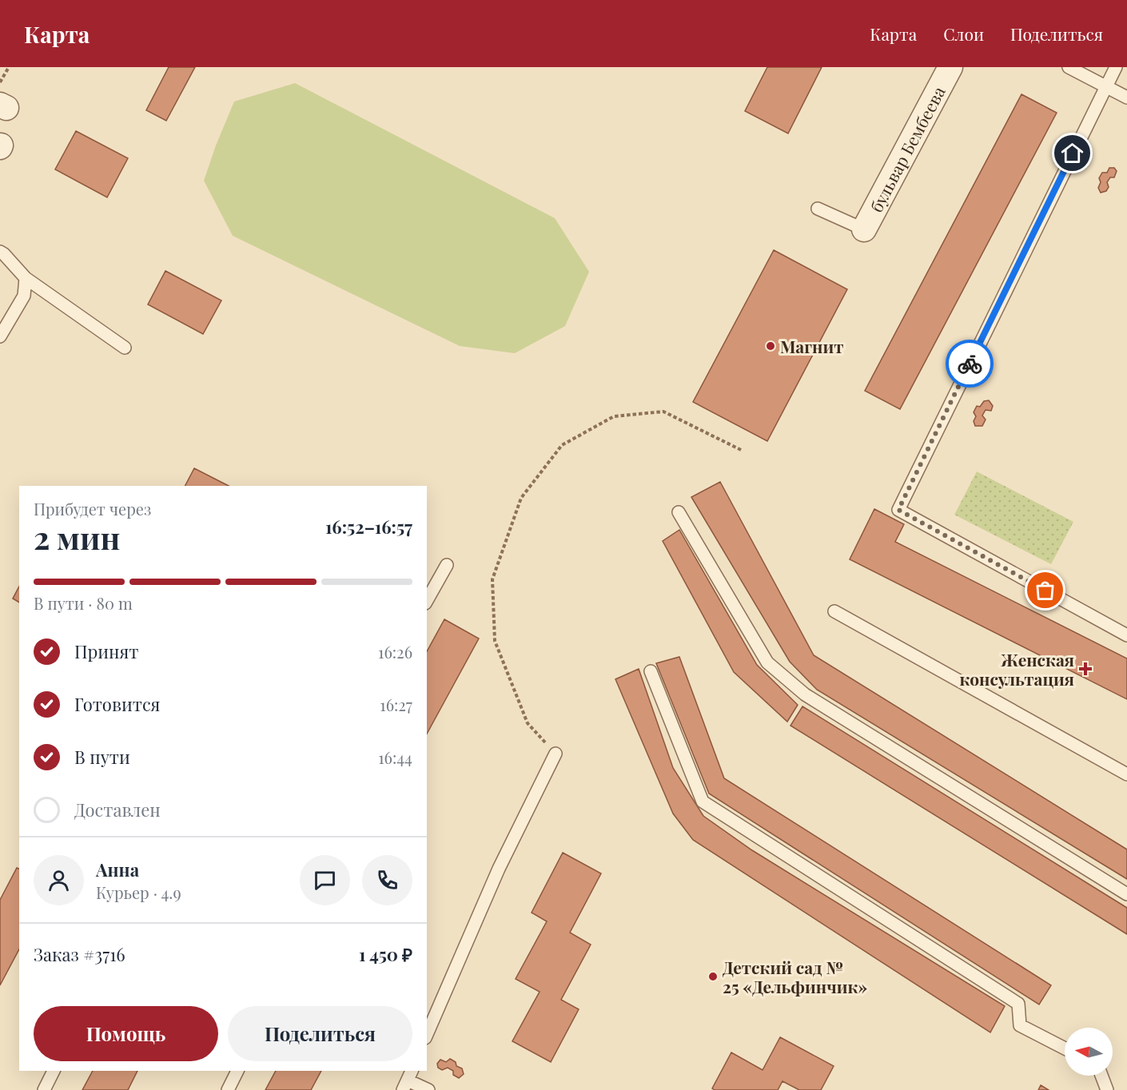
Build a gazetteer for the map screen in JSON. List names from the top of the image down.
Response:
{
  "streets": {
    "street": ["бульвар Бембеева"]
  },
  "places": {
    "other": ["Магнит", "Детский сад № 25 «Дельфинчик»"],
    "health": ["Женская консультация"]
  },
  "north": "left",
  "page": {
    "header": "Карта",
    "nav": ["Карта", "Слои", "Поделиться"],
    "heading": ["2 мин", "Прибудет через", "16:52–16:57"],
    "panel": [
      "Анна",
      "Курьер · 4.9",
      "Заказ #3716",
      "1 450 ₽"
    ],
    "bar": "В пути · 80 m",
    "list": [
      ["Принят", "16:26"],
      ["Готовится", "16:27"],
      ["В пути", "16:44"],
      "Доставлен"
    ],
    "buttons": ["Помощь", "Поделиться"]
  }
}
